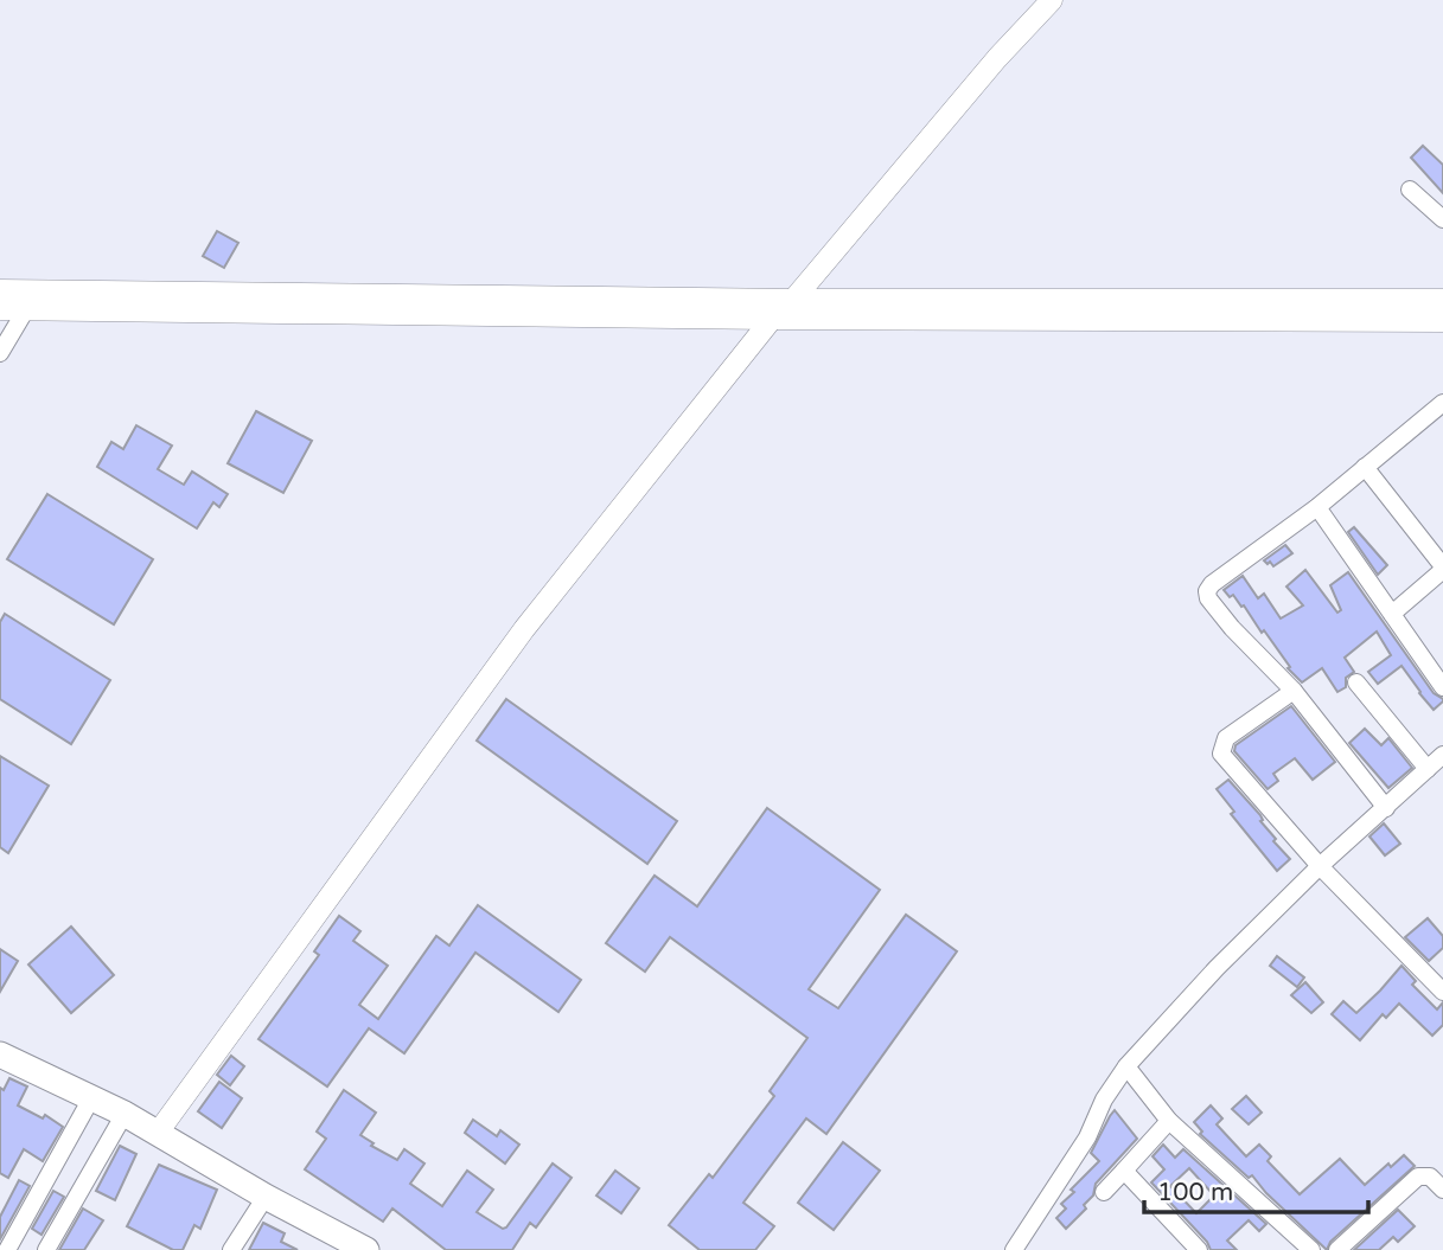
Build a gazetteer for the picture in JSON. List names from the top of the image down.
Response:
{
  "scale_bar": "100 m"
}
